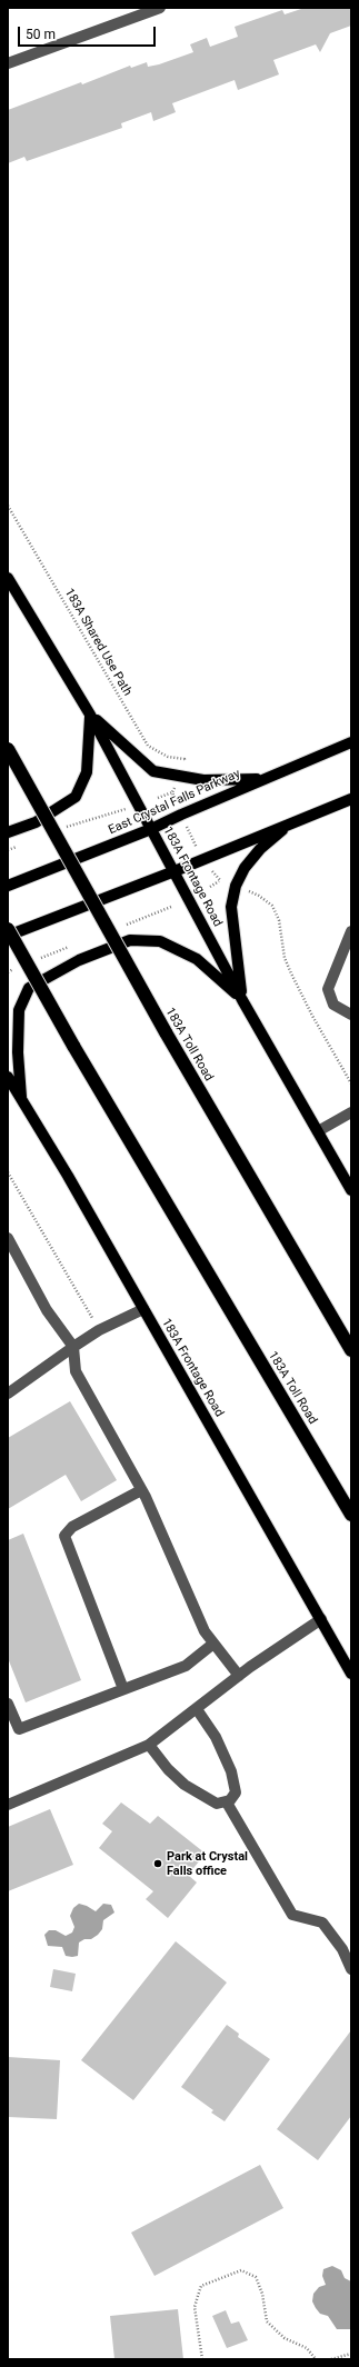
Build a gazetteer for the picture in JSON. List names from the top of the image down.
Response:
{
  "streets": {
    "highway": ["183A Toll Road"],
    "main road": ["East Crystal Falls Parkway", "183A Frontage Road"],
    "path": ["183A Shared Use Path"]
  },
  "crossings": [
    ["East Crystal Falls Parkway", "183A Frontage Road"]
  ],
  "places": ["Park at Crystal Falls office"],
  "scale_bar": "50 m"
}
